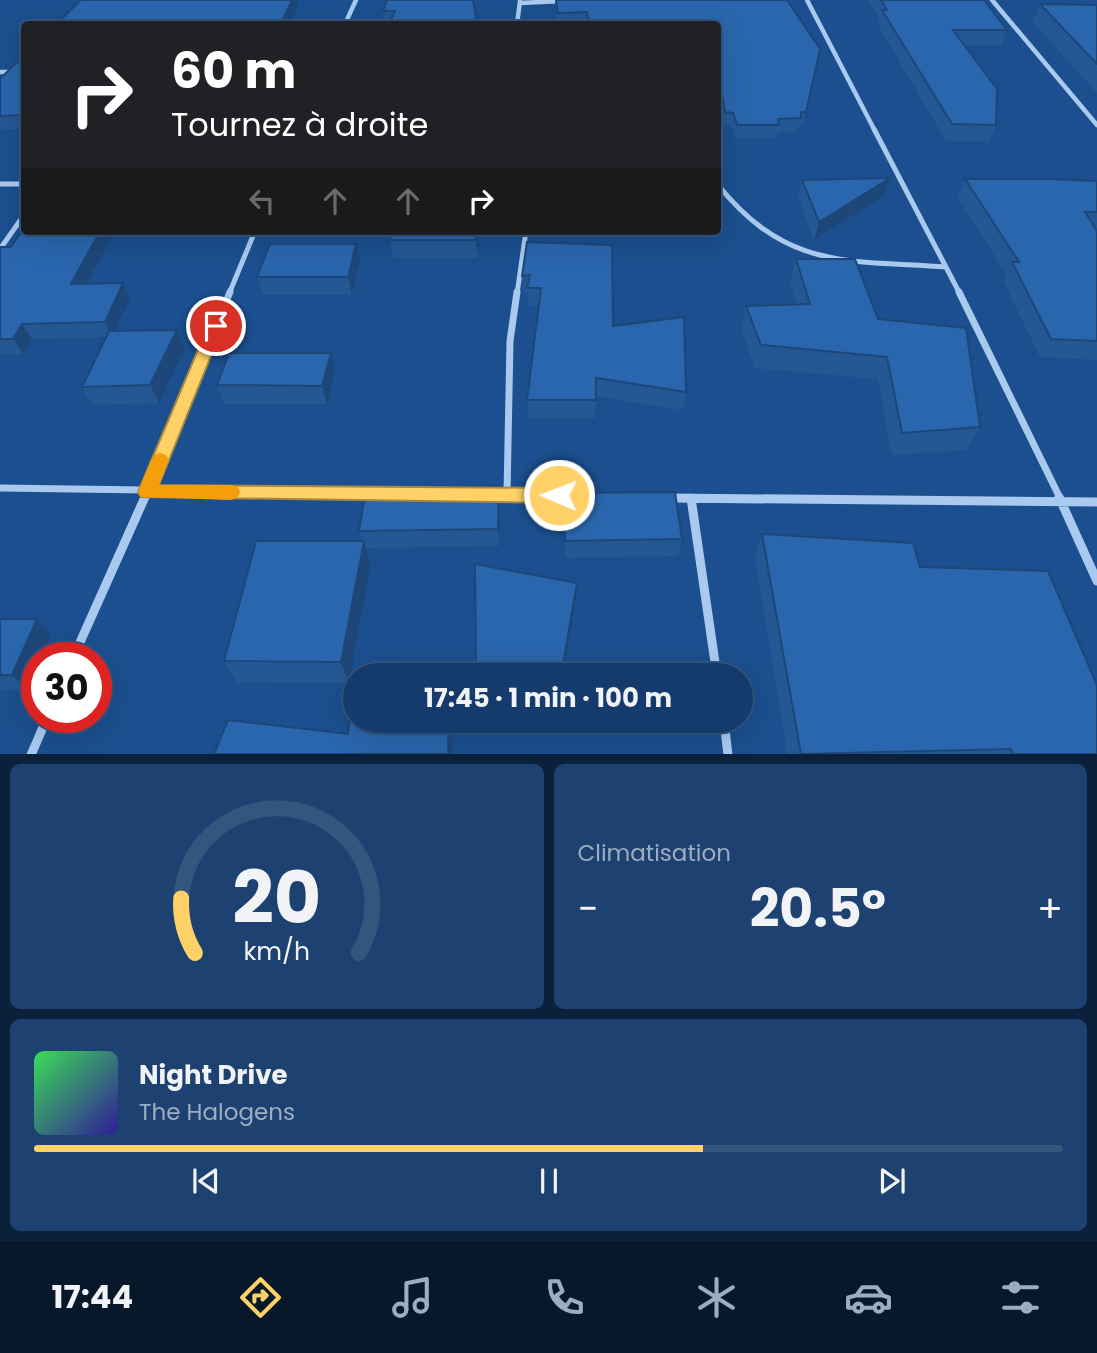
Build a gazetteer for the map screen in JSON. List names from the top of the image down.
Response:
{
  "page": {
    "turn": ["60 m", "Tournez à droite"],
    "limit": "30",
    "trip": "17:45 · 1 min · 100 m",
    "tile": "Climatisation",
    "heat": ["−", "20.5°", "+"],
    "song": ["Night Drive", "The Halogens"],
    "tabs": "17:44",
    "gauge": ["20", "km/h"]
  }
}
